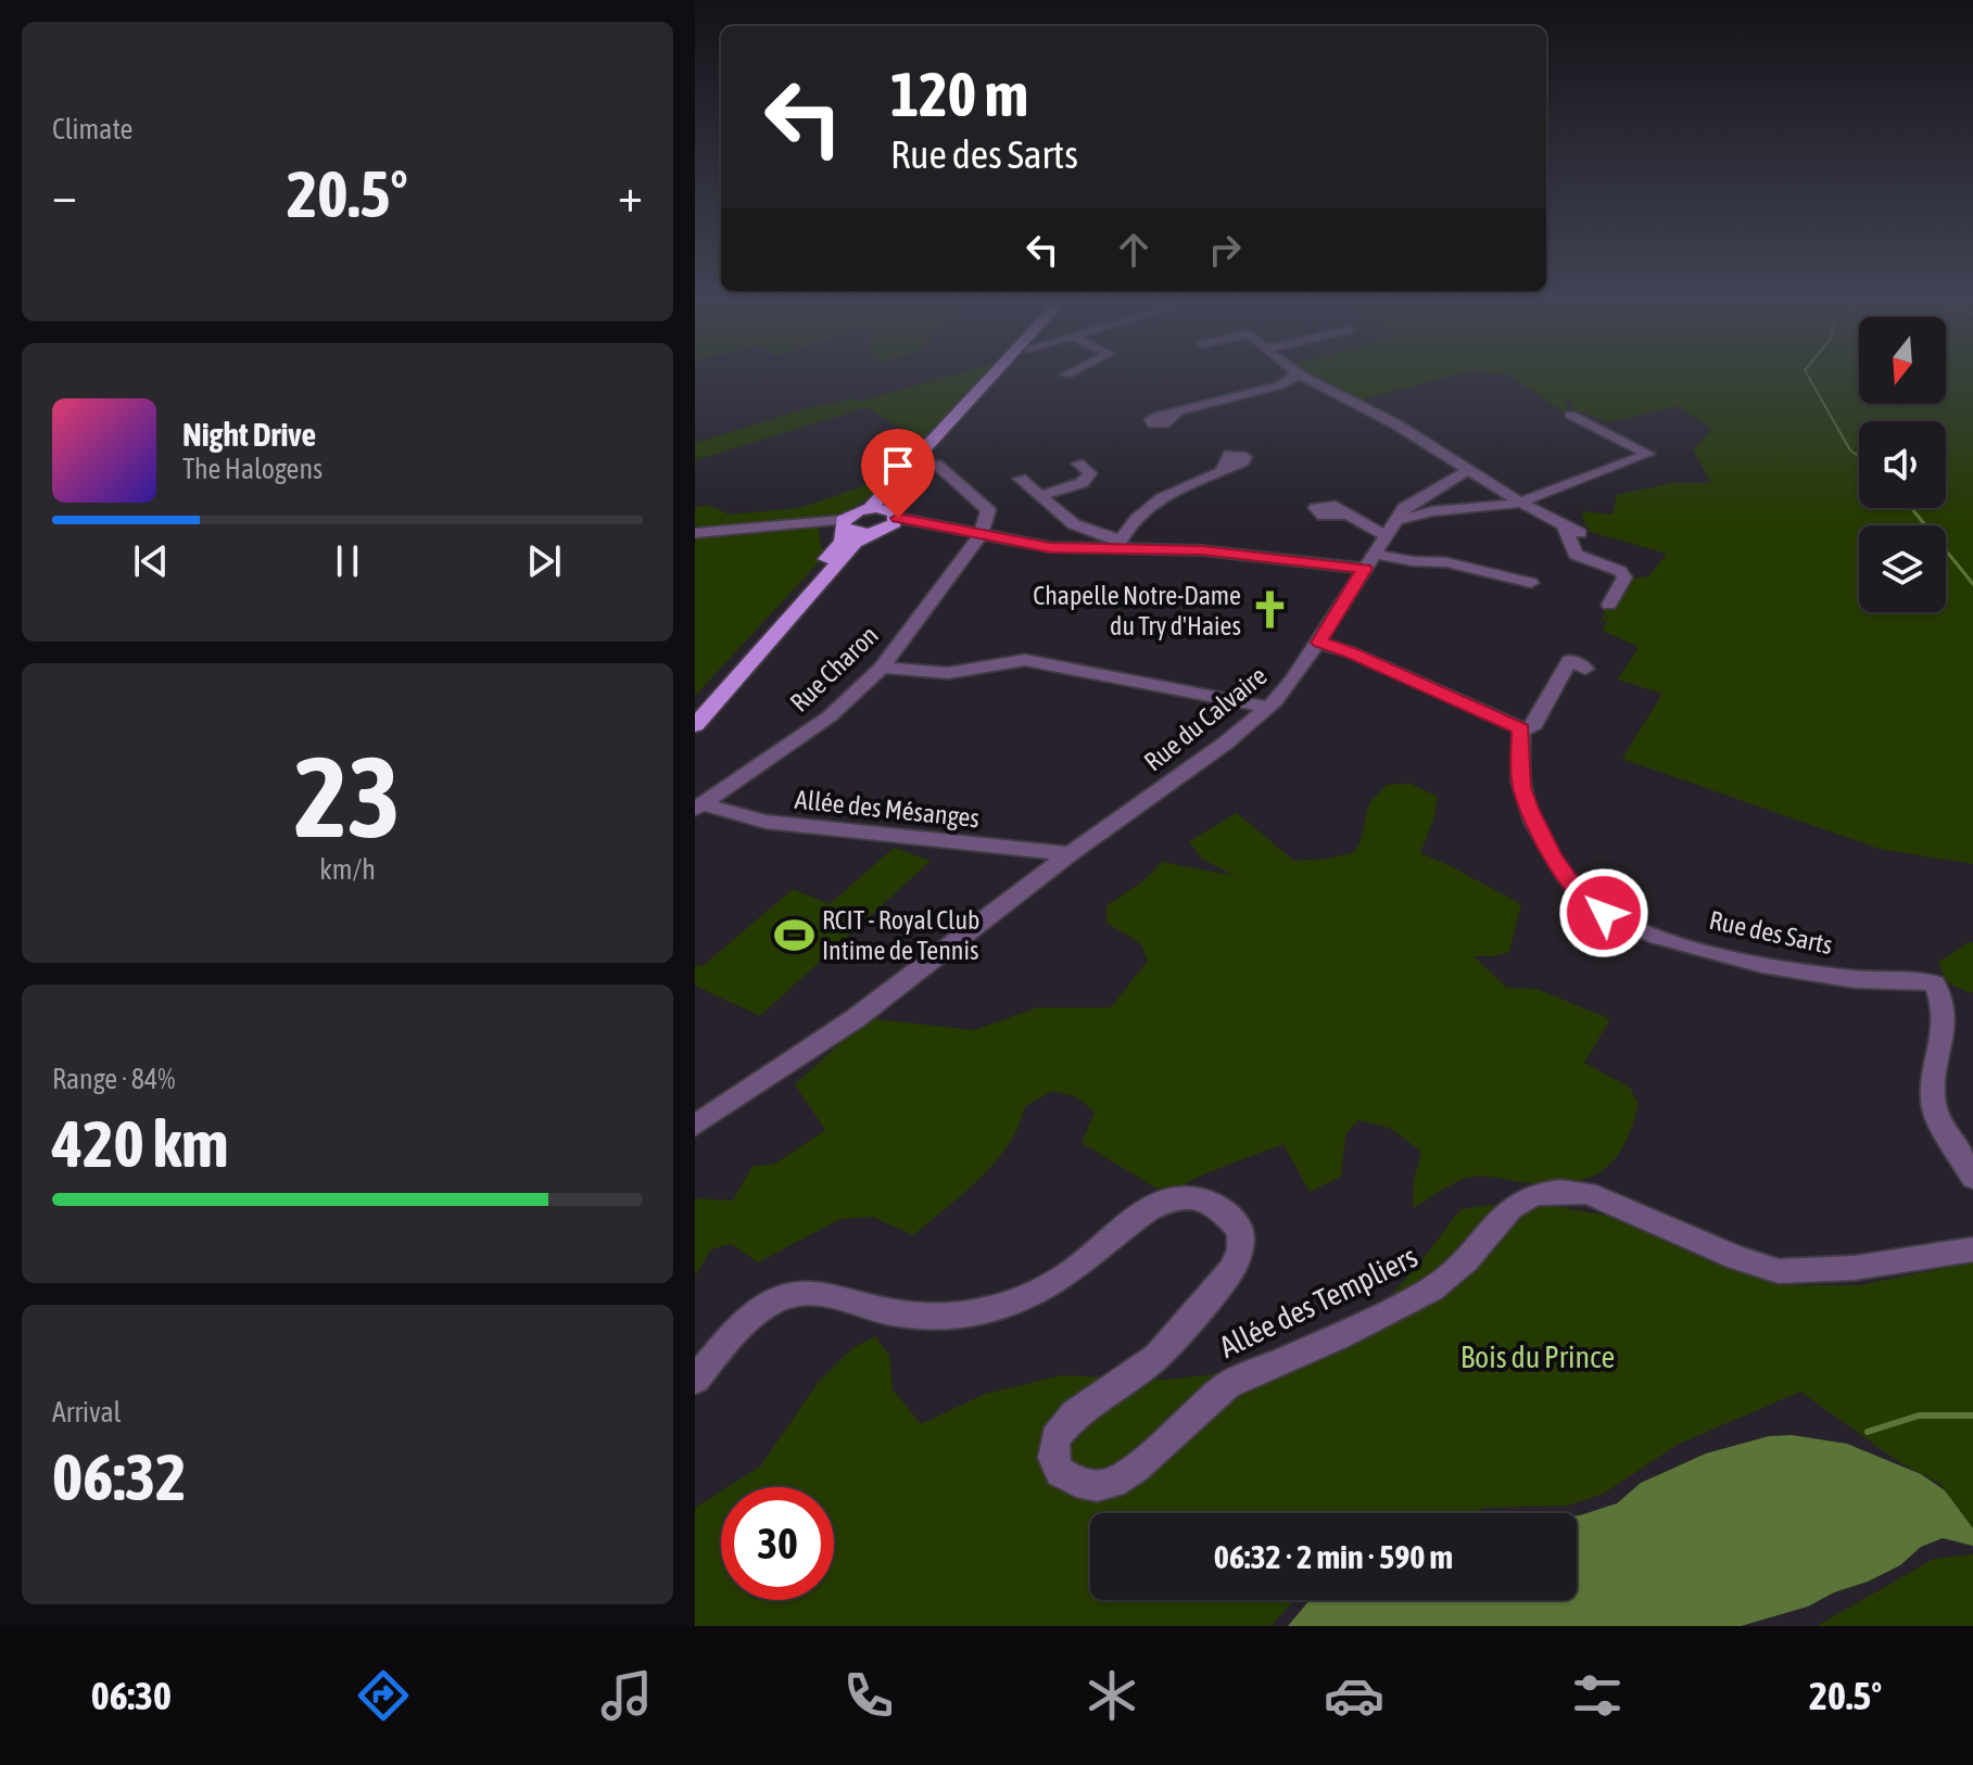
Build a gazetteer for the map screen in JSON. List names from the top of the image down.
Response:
{
  "streets": {
    "street": [
      "Rue Charon",
      "Rue du Calvaire",
      "Allée des Mésanges",
      "Rue des Sarts",
      "Allée des Templiers"
    ]
  },
  "crossings": [
    ["Rue Charon", "Allée des Mésanges"],
    ["Rue du Calvaire", "Allée des Mésanges"]
  ],
  "parks": ["Bois du Prince"],
  "places": {
    "church": ["Chapelle Notre-Dame du Try d'Haies"],
    "sports": ["RCIT - Royal Club Intime de Tennis"]
  },
  "north": "bottom",
  "page": {
    "tile": [
      "Climate",
      ["23", "km/h"],
      ["Range · 84%", "420 km"],
      ["Arrival", "06:32"]
    ],
    "turn": ["120 m", "Rue des Sarts"],
    "heat": ["−", "20.5°", "+"],
    "song": ["Night Drive", "The Halogens"],
    "limit": "30",
    "trip": "06:32 · 2 min · 590 m",
    "tabs": ["06:30", "20.5°"]
  }
}
